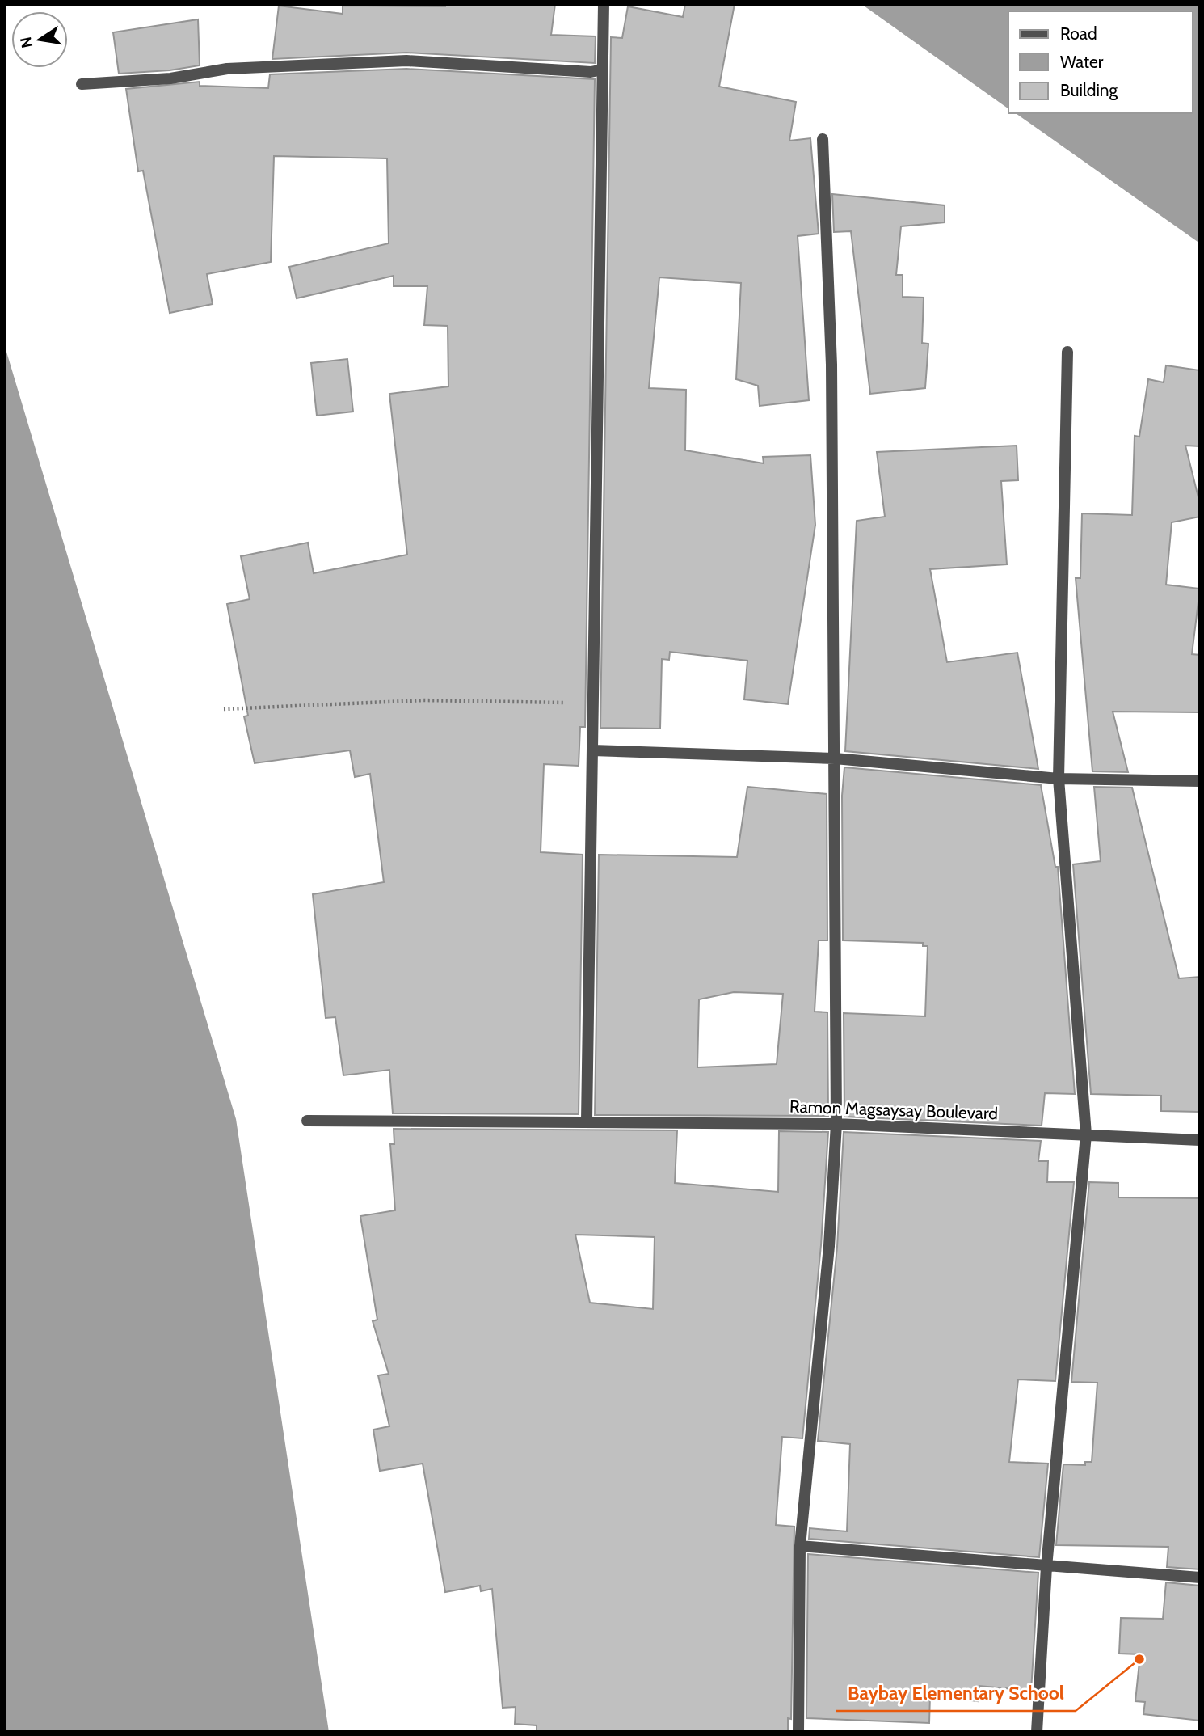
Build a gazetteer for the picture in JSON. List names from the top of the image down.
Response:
{
  "streets": {
    "street": ["Ramon Magsaysay Boulevard"]
  },
  "places": ["Baybay Elementary School"],
  "legend": ["Road", "Water", "Building"],
  "north": "left"
}
